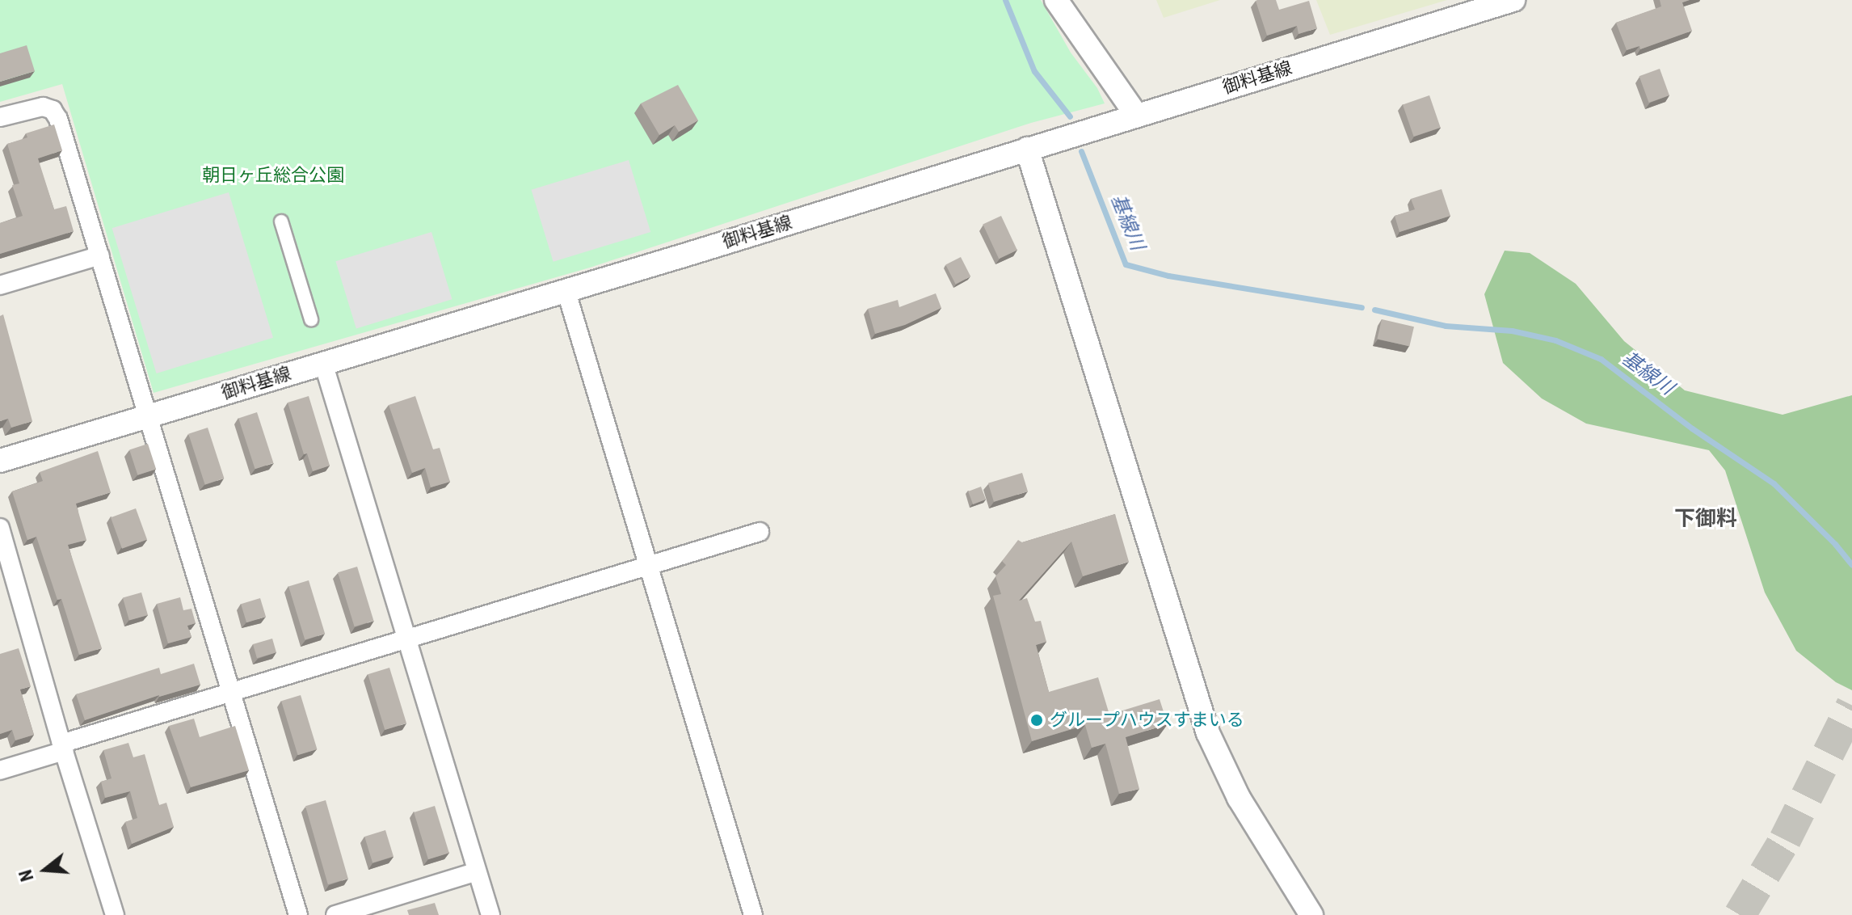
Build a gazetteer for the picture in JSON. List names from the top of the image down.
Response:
{
  "streets": {
    "street": ["御料基線"]
  },
  "districts": ["下御料"],
  "water": ["基線川"],
  "parks": ["朝日ヶ丘総合公園"],
  "places": ["グループハウスすまいる"],
  "north": "left"
}
